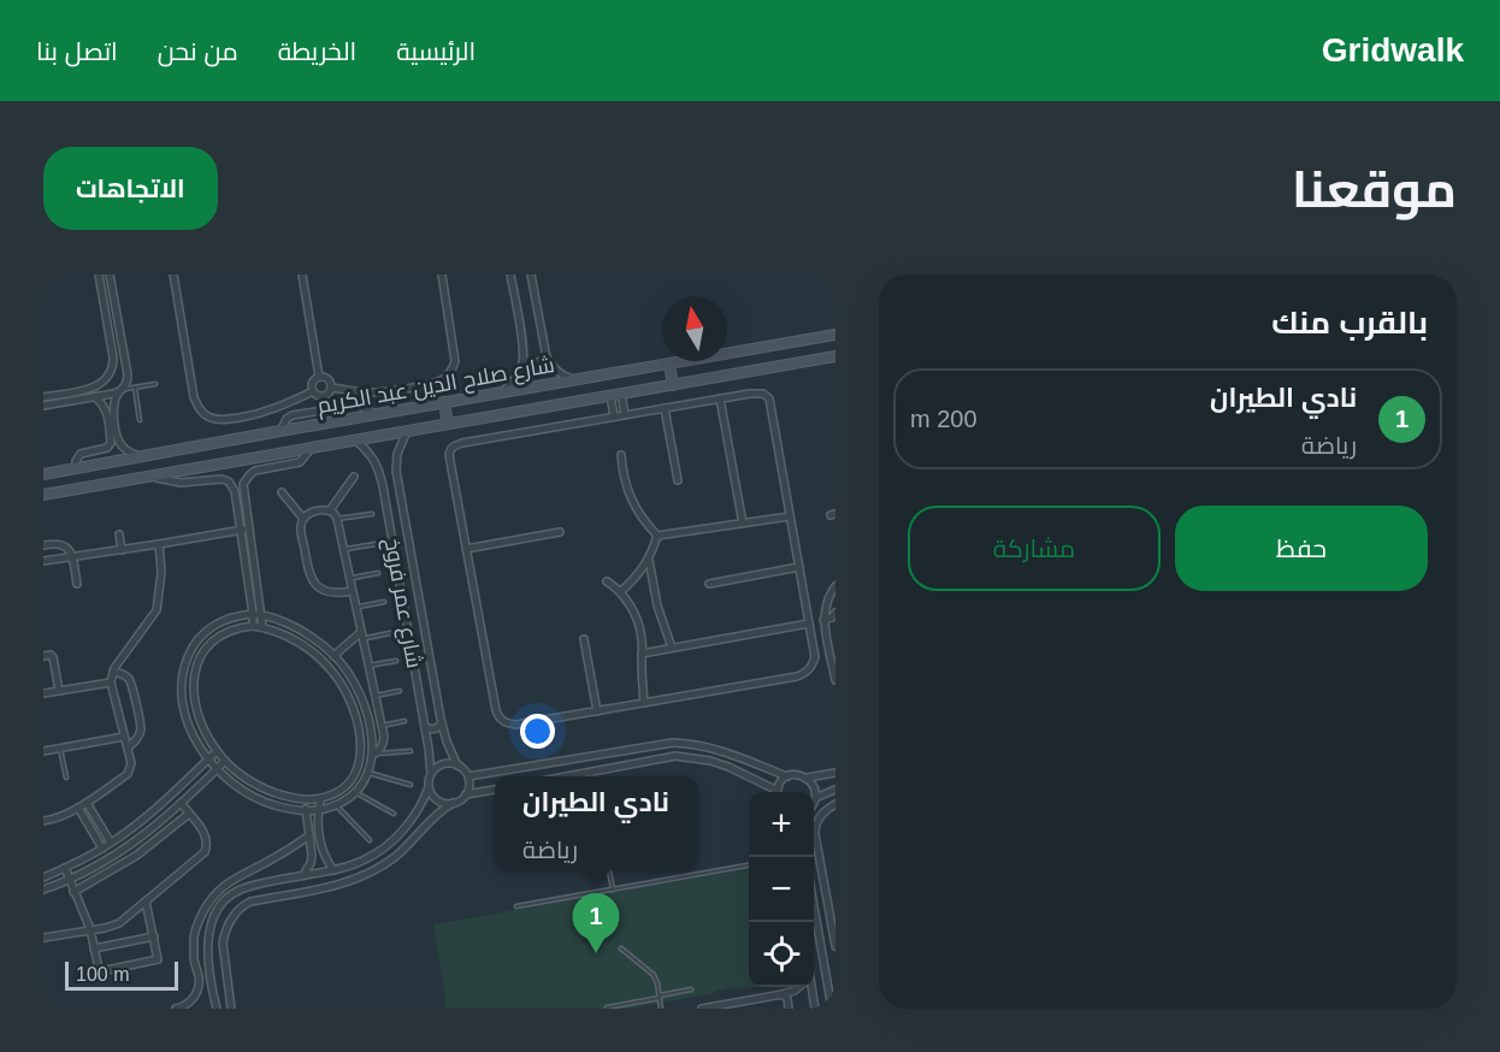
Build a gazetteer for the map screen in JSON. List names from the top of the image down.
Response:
{
  "streets": {
    "main road": ["شارع صلاح الدين عبد الكريم"],
    "street": ["شارع عمر فروخ"]
  },
  "crossings": [
    ["شارع صلاح الدين عبد الكريم", "شارع عمر فروخ"]
  ],
  "scale_bar": "100 m",
  "north": "top",
  "page": {
    "header": "Gridwalk",
    "nav": [
      "الرئيسية",
      "الخريطة",
      "من نحن",
      "اتصل بنا"
    ],
    "title": "موقعنا",
    "buttons": [
      "الاتجاهات",
      ["حفظ", "مشاركة"]
    ],
    "heading": "بالقرب منك",
    "list": [
      {
        "mark": "1",
        "name": "نادي الطيران",
        "note": "رياضة",
        "value": "200 m"
      }
    ],
    "popup": ["نادي الطيران", "رياضة"],
    "map_buttons": ["+", "−"],
    "pins": "1",
    "scale": "100 m"
  }
}
